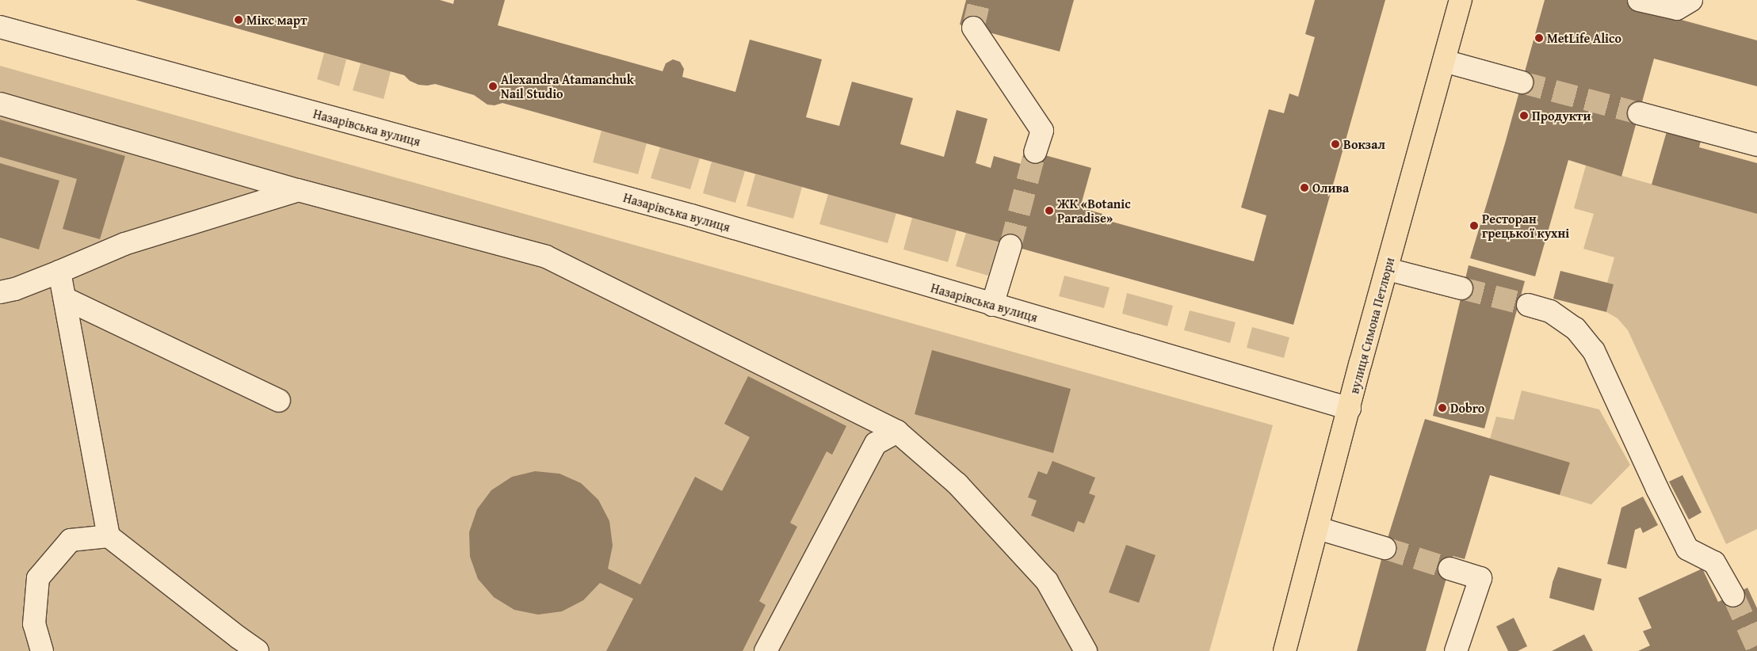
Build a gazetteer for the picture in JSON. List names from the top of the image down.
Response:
{
  "streets": {
    "main road": ["вулиця Симона Петлюри"],
    "street": ["Назарівська вулиця"]
  },
  "crossings": [
    ["Назарівська вулиця", "вулиця Симона Петлюри"]
  ],
  "places": [
    "Мікс март",
    "MetLife Alico",
    "Alexandra Atamanchuk Nail Studio",
    "Продукти",
    "Вокзал",
    "Олива",
    "ЖК «Botanic Paradise»",
    "Ресторан грецької кухні",
    "Dobro"
  ]
}
